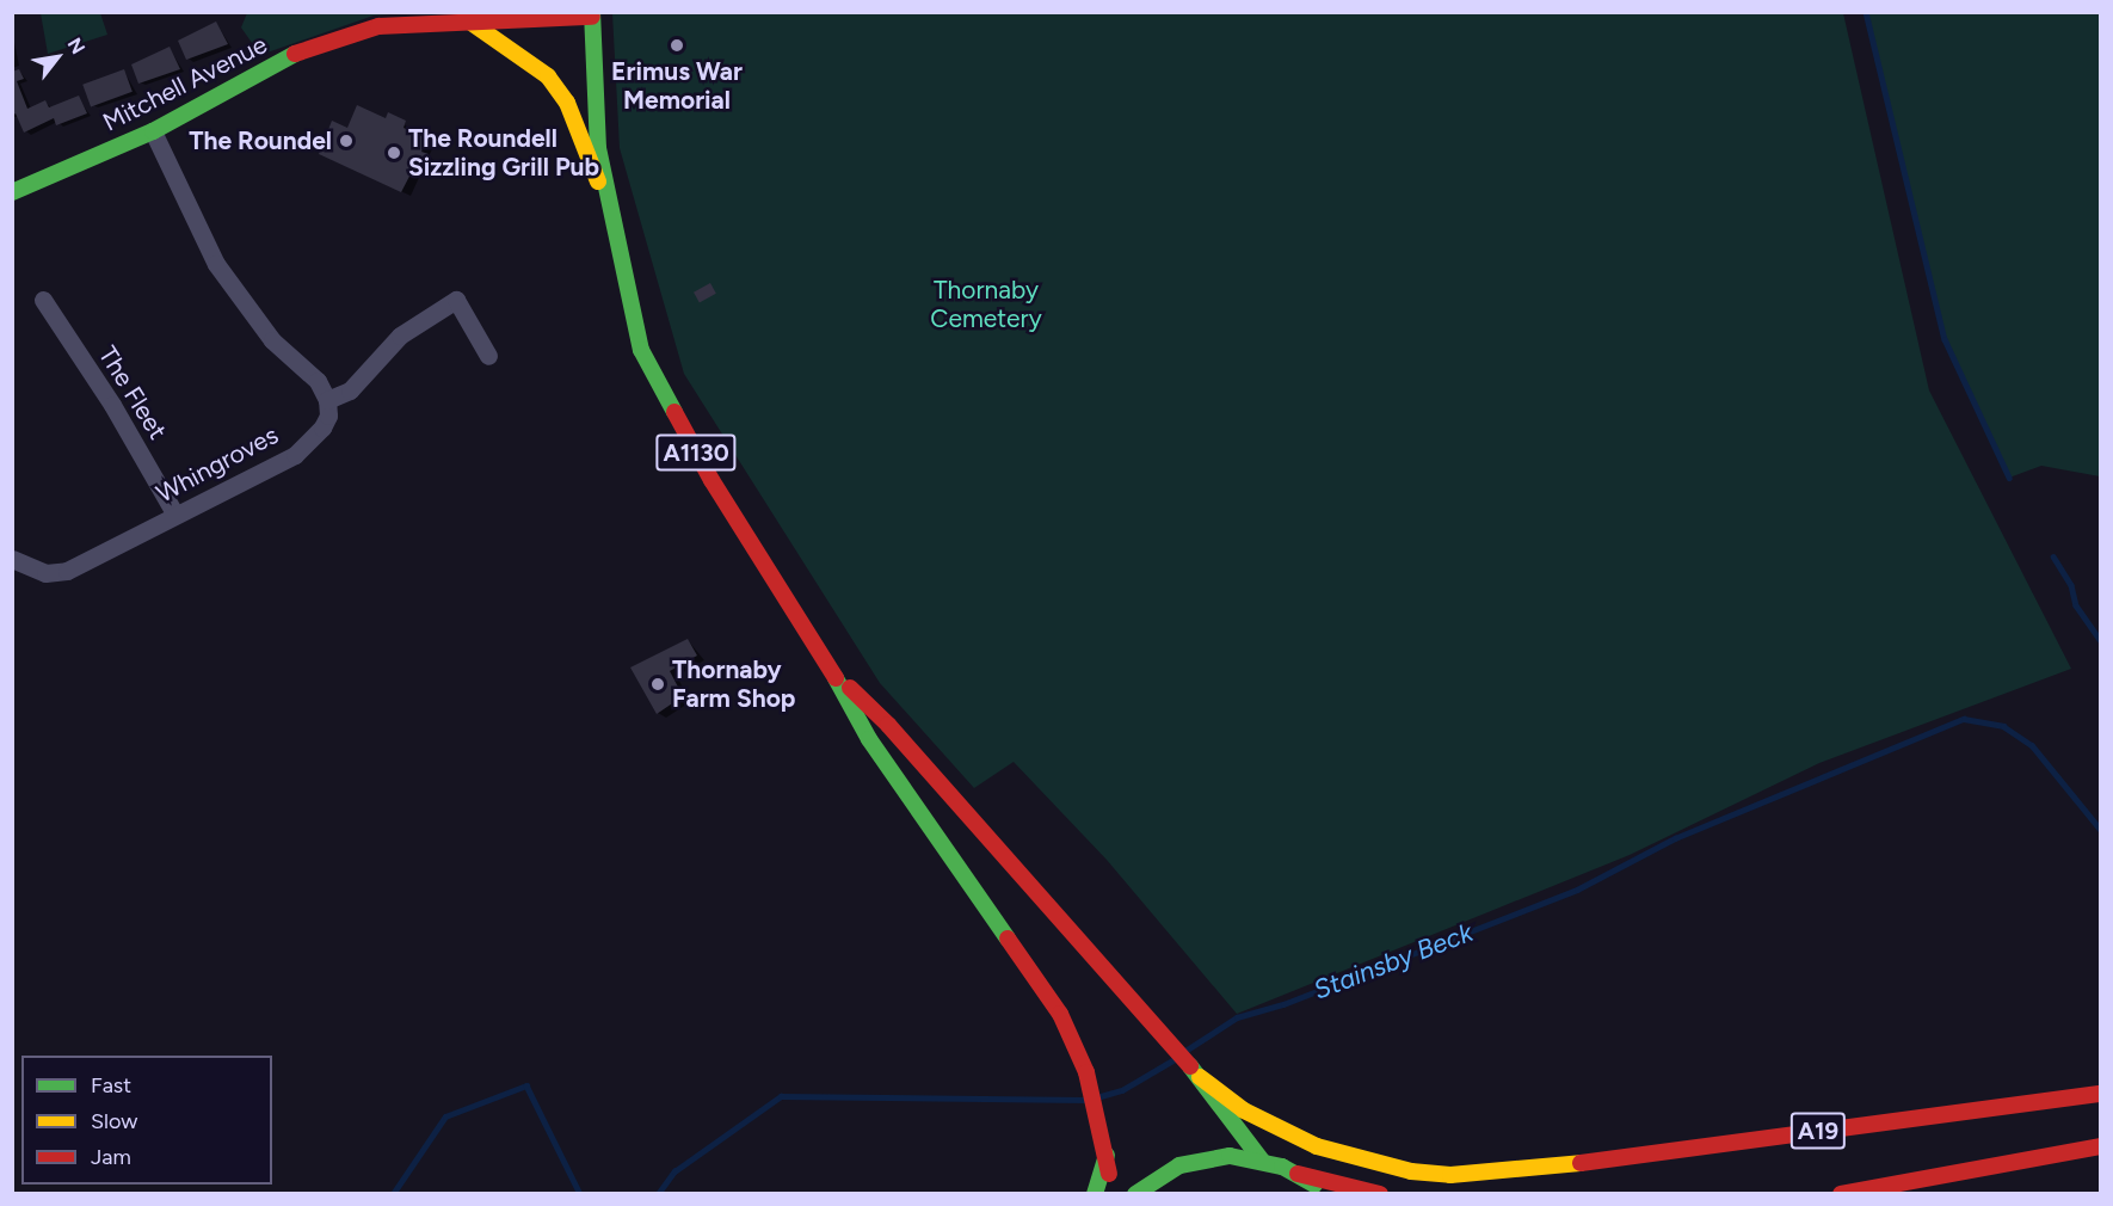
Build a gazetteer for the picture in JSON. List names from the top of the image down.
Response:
{
  "streets": {
    "main road": ["Mitchell Avenue", "A1130", "A19"],
    "street": ["The Fleet", "Whingroves"]
  },
  "crossings": [
    ["Mitchell Avenue", "A1130"],
    ["The Fleet", "Whingroves"],
    ["A1130", "A19"]
  ],
  "water": ["Stainsby Beck"],
  "parks": ["Thornaby Cemetery"],
  "places": [
    "Erimus War Memorial",
    "The Roundel",
    "The Roundell Sizzling Grill Pub",
    "Thornaby Farm Shop"
  ],
  "legend": ["Fast", "Slow", "Jam"],
  "north": "top right"
}
